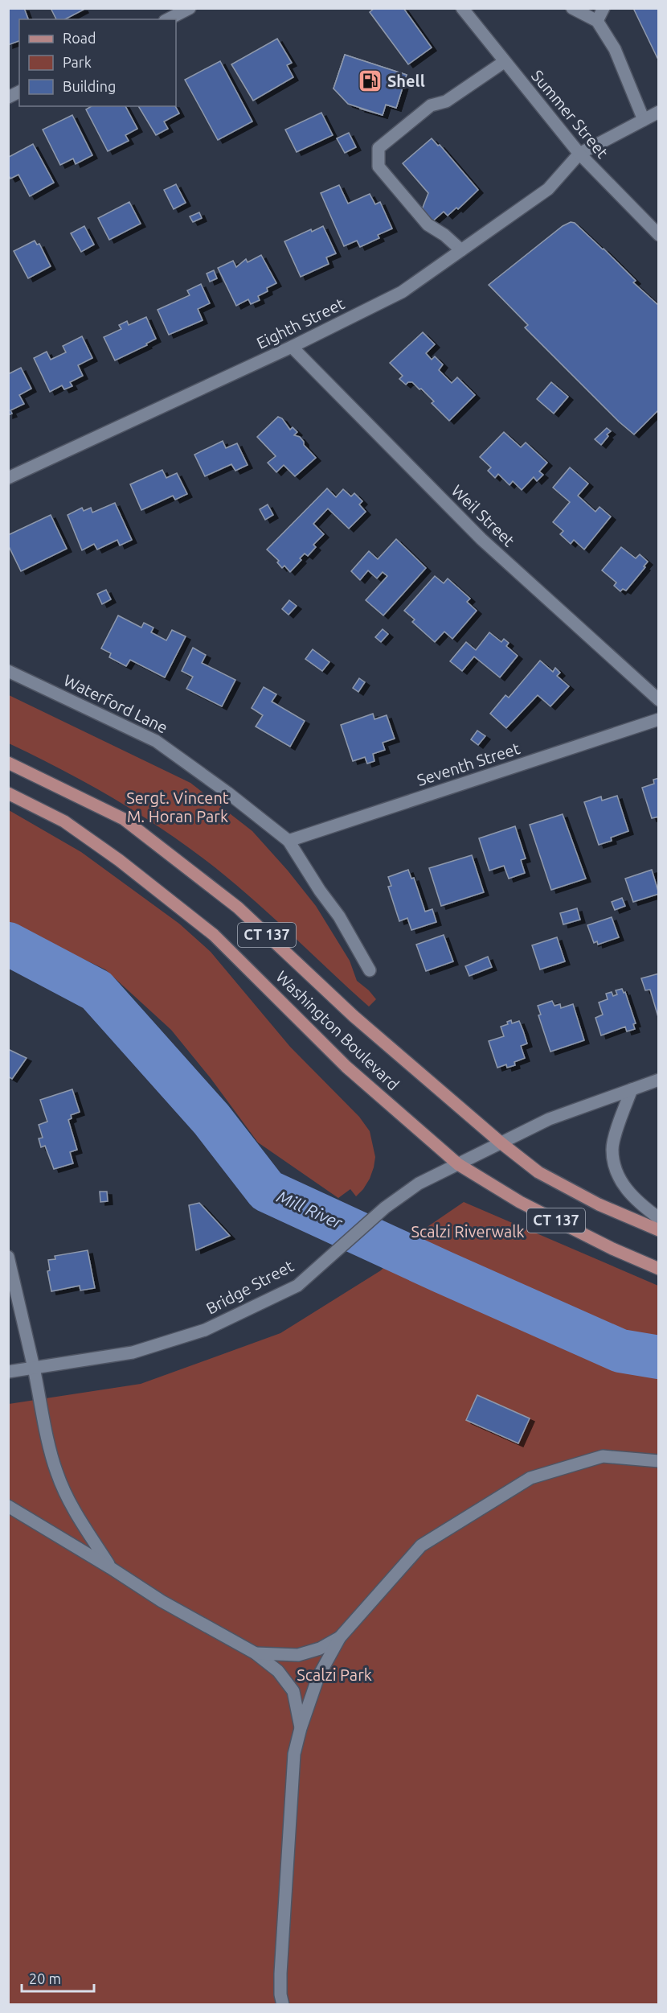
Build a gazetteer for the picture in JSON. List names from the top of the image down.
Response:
{
  "streets": {
    "main road": ["CT 137", "Washington Boulevard"],
    "street": [
      "Summer Street",
      "Eighth Street",
      "Weil Street",
      "Waterford Lane",
      "Seventh Street",
      "Bridge Street"
    ]
  },
  "crossings": [
    ["Summer Street", "Eighth Street"],
    ["Eighth Street", "Weil Street"],
    ["Waterford Lane", "Seventh Street"],
    ["Washington Boulevard", "Bridge Street"]
  ],
  "water": ["Mill River"],
  "parks": ["Sergt. Vincent M. Horan Park", "Scalzi Riverwalk", "Scalzi Park"],
  "places": {
    "fuel station": ["Shell"]
  },
  "legend": ["Road", "Park", "Building"],
  "scale_bar": "20 m"
}
